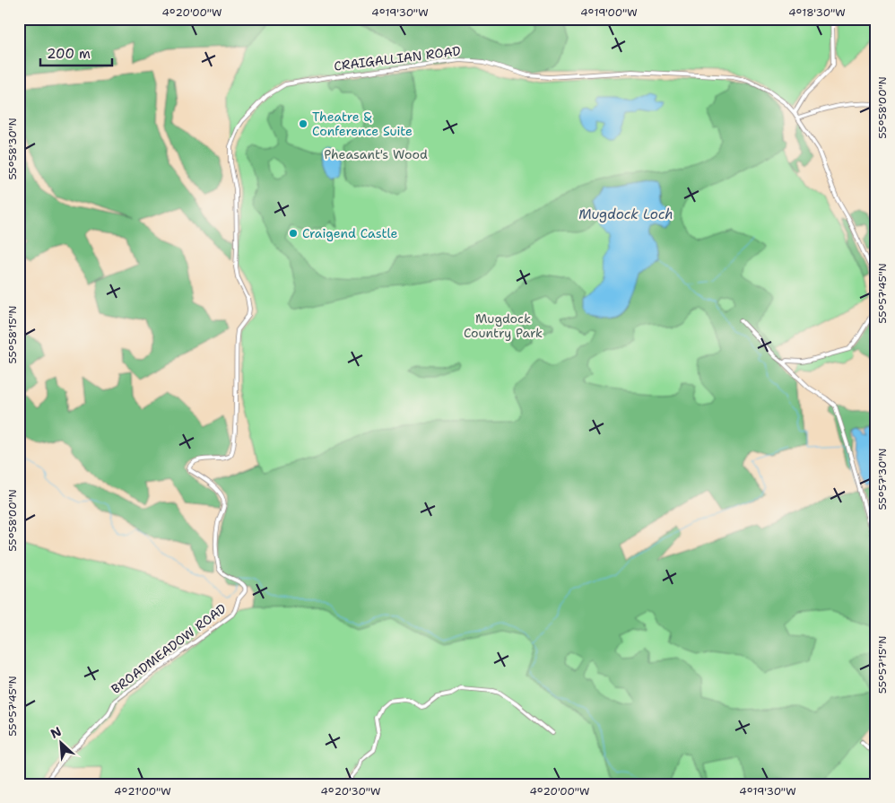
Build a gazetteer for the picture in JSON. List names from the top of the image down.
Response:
{
  "streets": {
    "street": ["CRAIGALLIAN ROAD", "BROADMEADOW ROAD"]
  },
  "crossings": [
    ["CRAIGALLIAN ROAD", "BROADMEADOW ROAD"]
  ],
  "water": ["Mugdock Loch"],
  "parks": ["Pheasant's Wood", "Mugdock Country Park"],
  "places": ["Theatre & Conference Suite", "Craigend Castle"],
  "scale_bar": "200 m",
  "north": "top left",
  "coordinates": [
    "4°20'00\"W",
    "4°19'30\"W",
    "4°19'00\"W",
    "4°18'30\"W",
    "55°58'00\"N",
    "55°58'30\"N",
    "55°57'45\"N",
    "55°58'15\"N",
    "55°57'30\"N",
    "55°57'15\"N",
    "4°21'00\"W",
    "4°20'30\"W"
  ]
}
